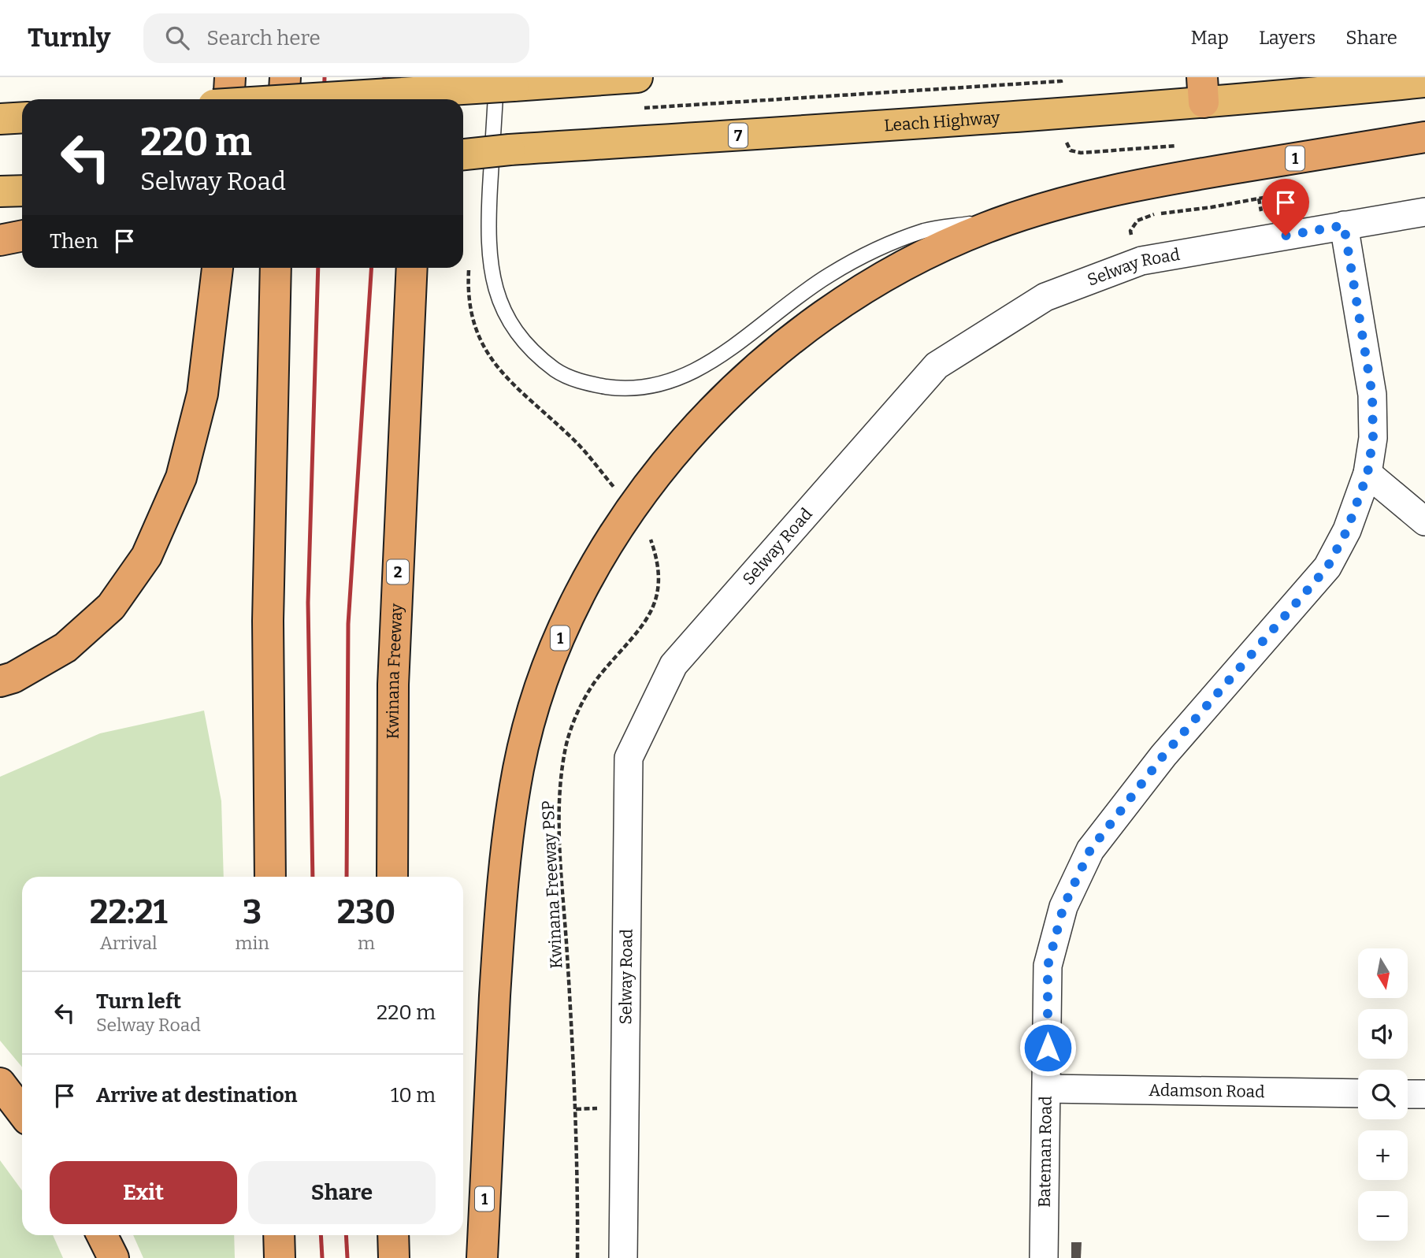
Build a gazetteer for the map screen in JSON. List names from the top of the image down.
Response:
{
  "streets": {
    "highway": [
      "Leach Highway",
      "7",
      "1",
      "2",
      "Kwinana Freeway"
    ],
    "street": ["Selway Road", "Adamson Road", "Bateman Road"],
    "path": ["Kwinana Freeway PSP"]
  },
  "crossings": [
    ["Selway Road", "Bateman Road"],
    ["Adamson Road", "Bateman Road"]
  ],
  "north": "bottom",
  "page": {
    "header": "Turnly",
    "search": "Search here",
    "nav": ["Map", "Layers", "Share"],
    "turn": ["220 m", "Selway Road"],
    "then": "Then",
    "eta": [
      "22:21",
      "Arrival",
      "3",
      "min",
      "230",
      "m"
    ],
    "map_buttons": ["+", "−"],
    "list": [
      {
        "name": "Turn left",
        "note": "Selway Road",
        "value": "220 m"
      },
      {
        "name": "Arrive at destination",
        "value": "10 m"
      }
    ],
    "buttons": ["Exit", "Share"]
  }
}
